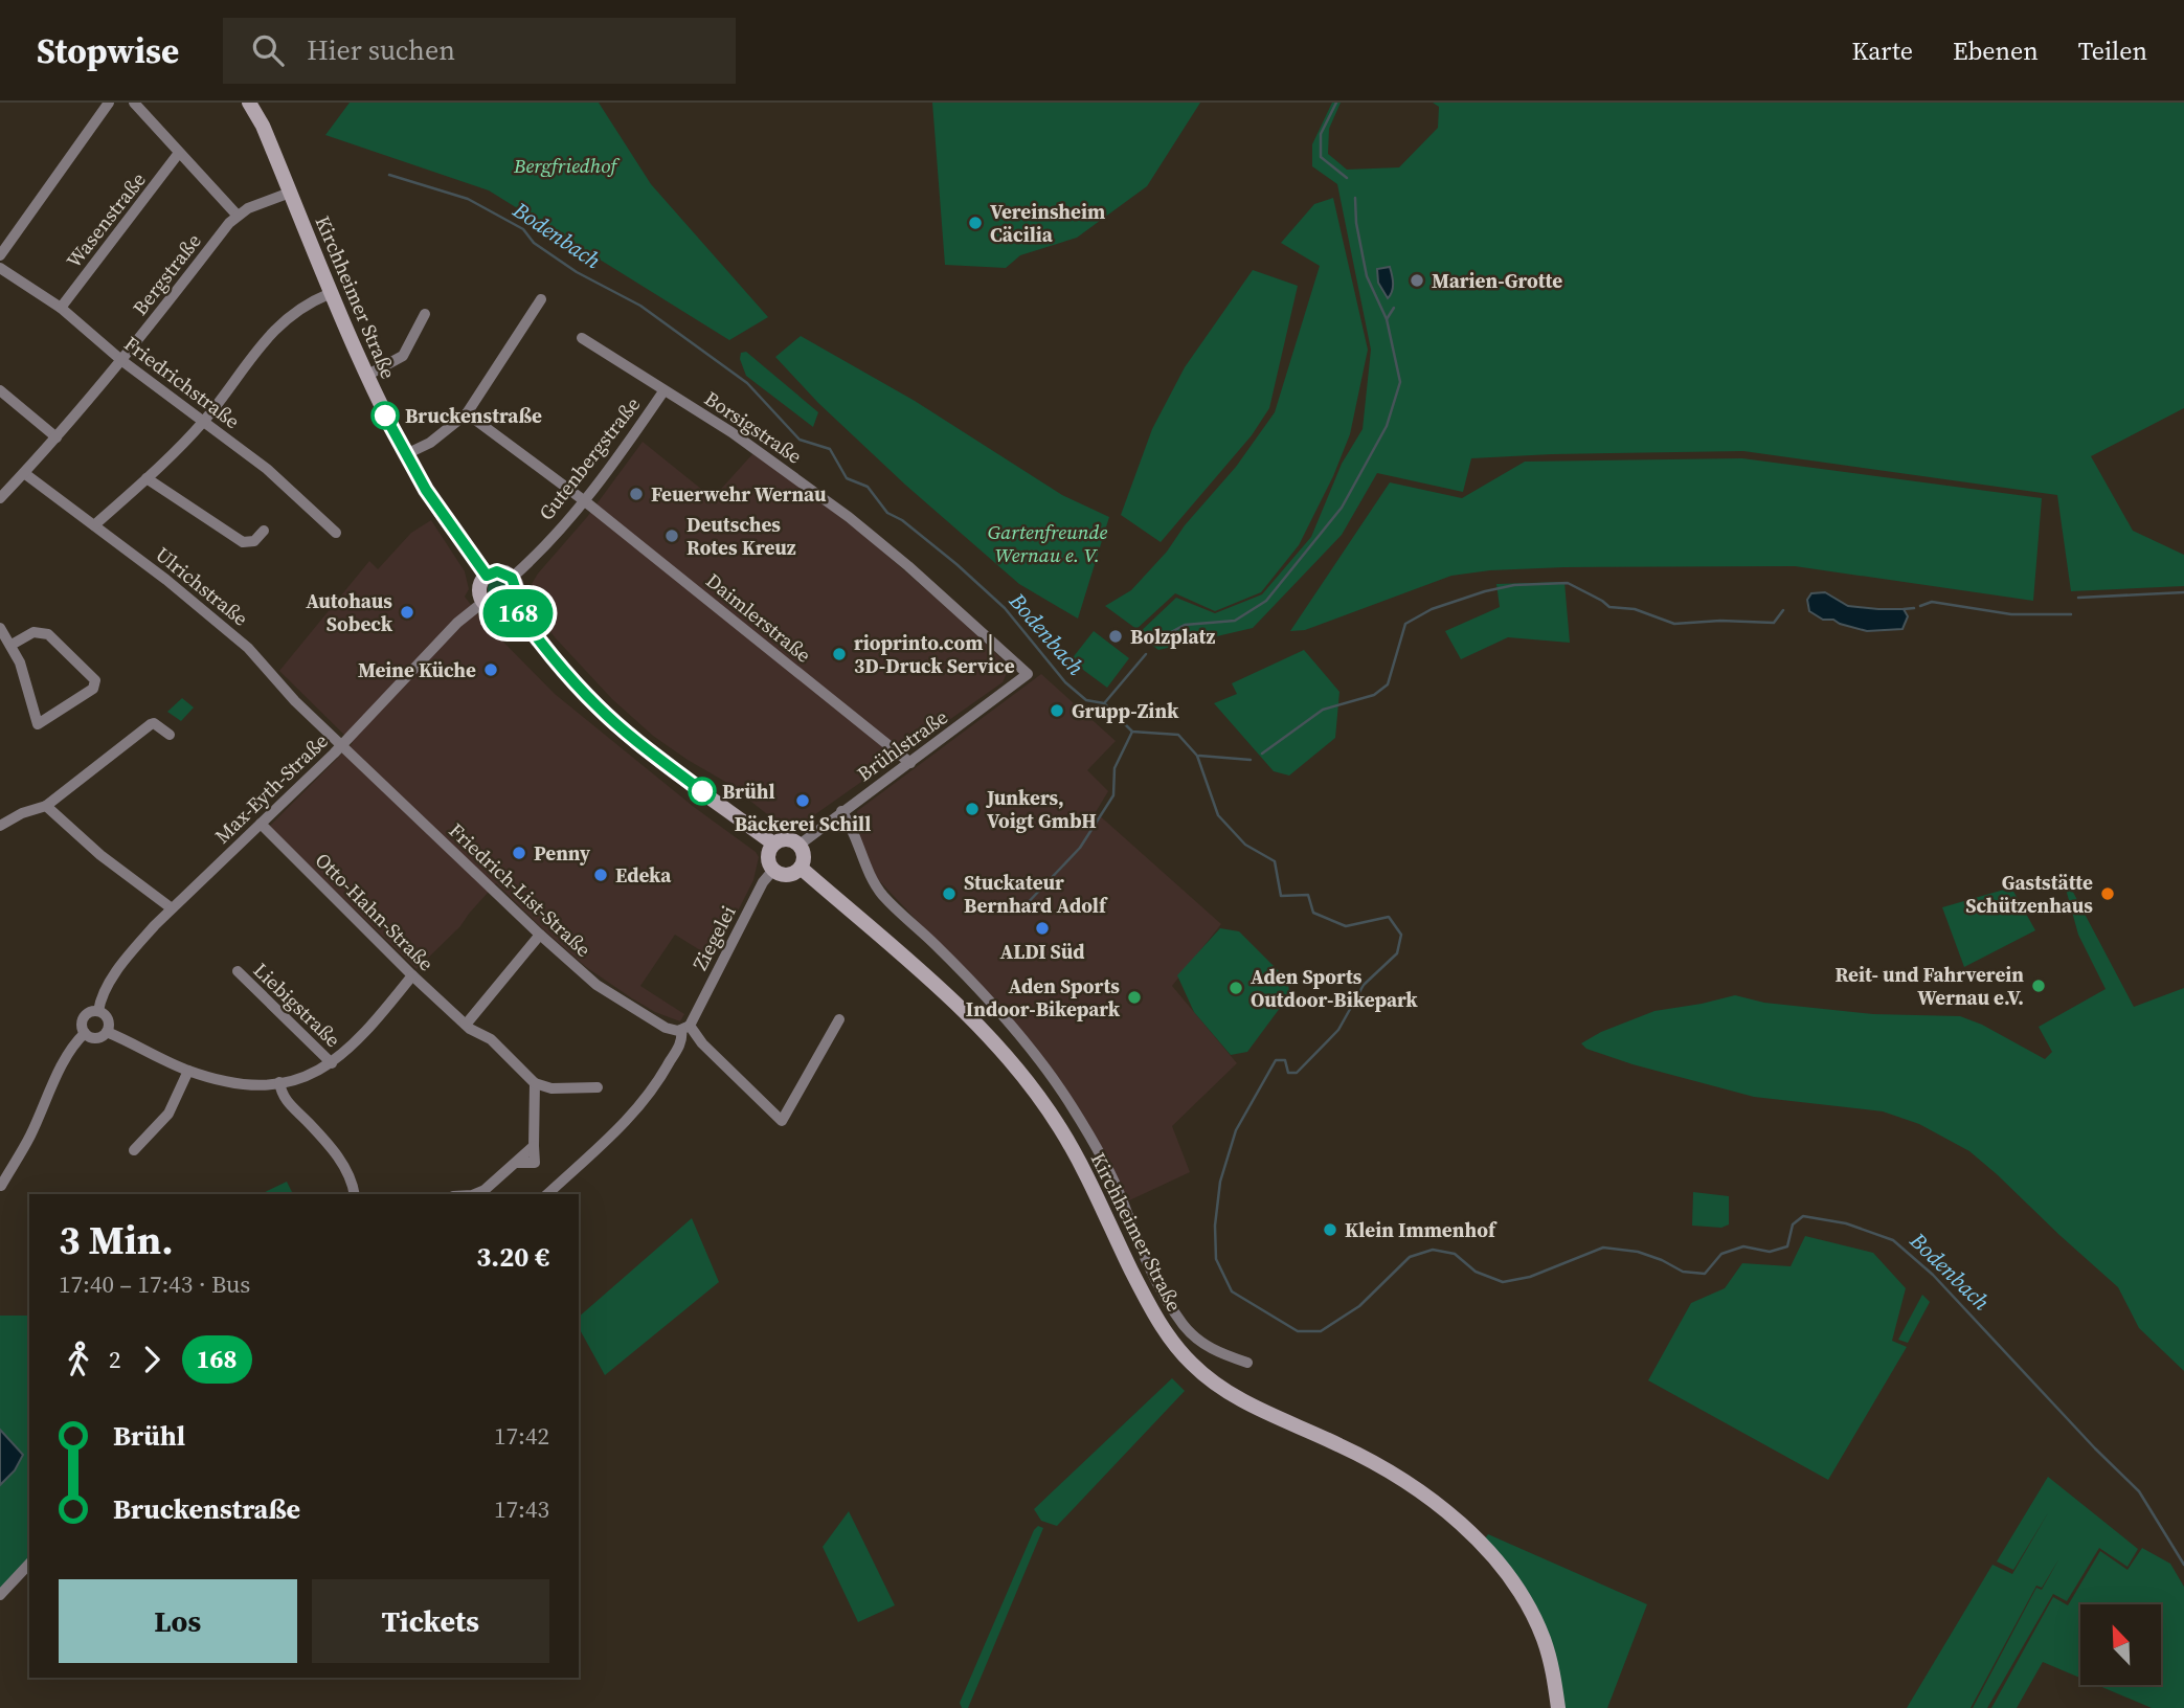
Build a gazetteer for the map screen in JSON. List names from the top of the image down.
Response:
{
  "streets": {
    "main road": ["Kirchheimer Straße"],
    "street": [
      "Wasenstraße",
      "Bergstraße",
      "Friedrichstraße",
      "Borsigstraße",
      "Gutenbergstraße",
      "Ulrichstraße",
      "Daimlerstraße",
      "Brühlstraße",
      "Max-Eyth-Straße",
      "Friedrich-List-Straße",
      "Otto-Hahn-Straße",
      "Ziegelei",
      "Liebigstraße"
    ]
  },
  "crossings": [
    ["Wasenstraße", "Friedrichstraße"],
    ["Bergstraße", "Kirchheimer Straße"],
    ["Bergstraße", "Friedrichstraße"],
    ["Bergstraße", "Ulrichstraße"],
    ["Kirchheimer Straße", "Gutenbergstraße"],
    ["Kirchheimer Straße", "Brühlstraße"],
    ["Kirchheimer Straße", "Max-Eyth-Straße"],
    ["Kirchheimer Straße", "Ziegelei"],
    ["Borsigstraße", "Gutenbergstraße"],
    ["Borsigstraße", "Brühlstraße"],
    ["Gutenbergstraße", "Daimlerstraße"],
    ["Gutenbergstraße", "Max-Eyth-Straße"],
    ["Ulrichstraße", "Max-Eyth-Straße"],
    ["Ulrichstraße", "Friedrich-List-Straße"],
    ["Daimlerstraße", "Brühlstraße"],
    ["Brühlstraße", "Ziegelei"],
    ["Max-Eyth-Straße", "Friedrich-List-Straße"],
    ["Max-Eyth-Straße", "Otto-Hahn-Straße"],
    ["Friedrich-List-Straße", "Ziegelei"]
  ],
  "water": ["Bodenbach"],
  "parks": ["Bergfriedhof", "Gartenfreunde Wernau e. V."],
  "places": [
    "Vereinsheim Cäcilia",
    "Marien-Grotte",
    "Bruckenstraße",
    "Feuerwehr Wernau",
    "Deutsches Rotes Kreuz",
    "Autohaus Sobeck",
    "Bolzplatz",
    "rioprinto.com | 3D-Druck Service",
    "Meine Küche",
    "Grupp-Zink",
    "Brühl",
    "Bäckerei Schill",
    "Junkers, Voigt GmbH",
    "Penny",
    "Edeka",
    "Stuckateur Bernhard Adolf",
    "Gaststätte Schützenhaus",
    "ALDI Süd",
    "Reit- und Fahrverein Wernau e.V.",
    "Aden Sports Outdoor-Bikepark",
    "Aden Sports Indoor-Bikepark",
    "Klein Immenhof"
  ],
  "lines": ["bus line 168"],
  "north": "top left",
  "page": {
    "header": "Stopwise",
    "search": "Hier suchen",
    "nav": ["Karte", "Ebenen", "Teilen"],
    "on_map": "168",
    "heading": ["3 Min.", "17:40 – 17:43 · Bus", "3.20 €"],
    "legs": ["2", "168"],
    "list": [
      {
        "name": "Brühl",
        "value": "17:42"
      },
      {
        "name": "Bruckenstraße",
        "value": "17:43"
      }
    ],
    "buttons": ["Los", "Tickets"]
  }
}
